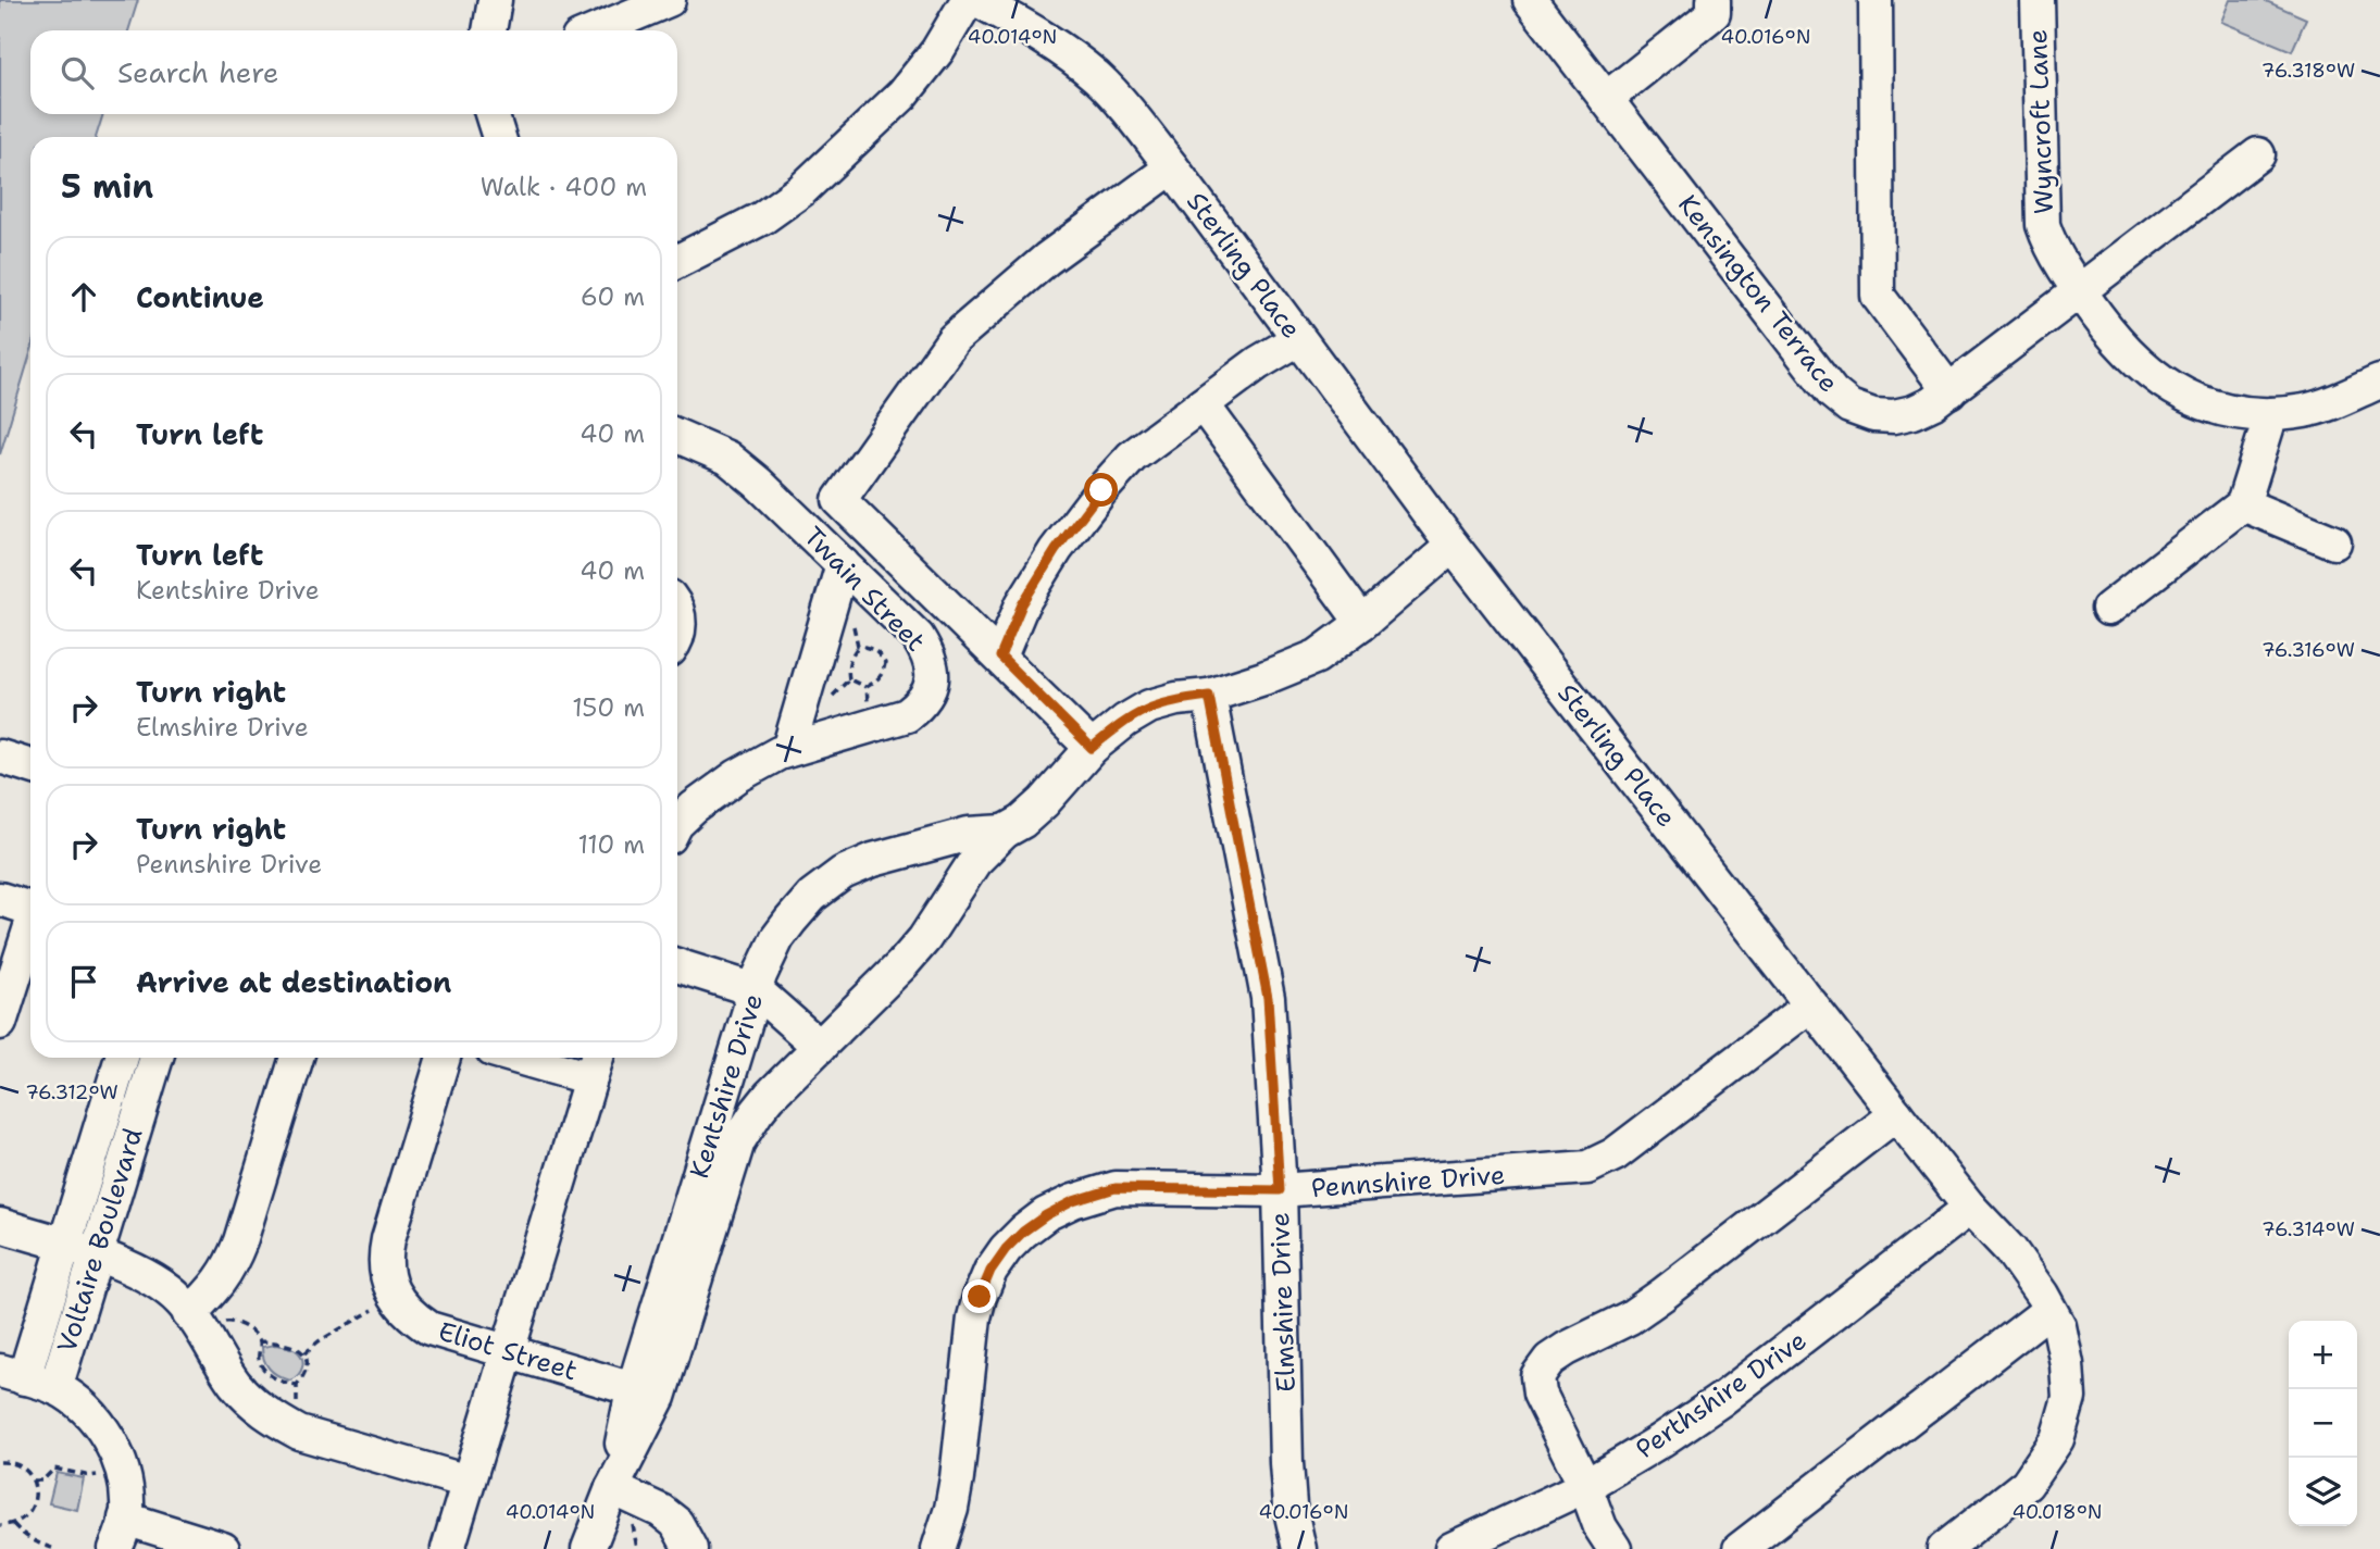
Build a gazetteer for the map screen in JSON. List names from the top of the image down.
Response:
{
  "streets": {
    "street": [
      "Wyncroft Lane",
      "Sterling Place",
      "Kensington Terrace",
      "Twain Street",
      "Kentshire Drive",
      "Pennshire Drive",
      "Voltaire Boulevard",
      "Elmshire Drive",
      "Eliot Street",
      "Perthshire Drive"
    ]
  },
  "crossings": [
    ["Wyncroft Lane", "Kensington Terrace"],
    ["Sterling Place", "Kentshire Drive"],
    ["Sterling Place", "Pennshire Drive"],
    ["Sterling Place", "Perthshire Drive"],
    ["Kentshire Drive", "Elmshire Drive"],
    ["Kentshire Drive", "Eliot Street"],
    ["Pennshire Drive", "Elmshire Drive"]
  ],
  "page": {
    "search": "Search here",
    "heading": ["5 min", "Walk · 400 m"],
    "list": [
      ["Continue", "60 m"],
      ["Turn left", "40 m"],
      ["Turn left", "Kentshire Drive", "40 m"],
      ["Turn right", "Elmshire Drive", "150 m"],
      ["Turn right", "Pennshire Drive", "110 m"],
      "Arrive at destination"
    ],
    "map_buttons": ["+", "−"]
  },
  "coordinates": [
    "40.014°N",
    "40.016°N",
    "76.318°W",
    "76.316°W",
    "76.312°W",
    "76.314°W",
    "40.018°N"
  ]
}
